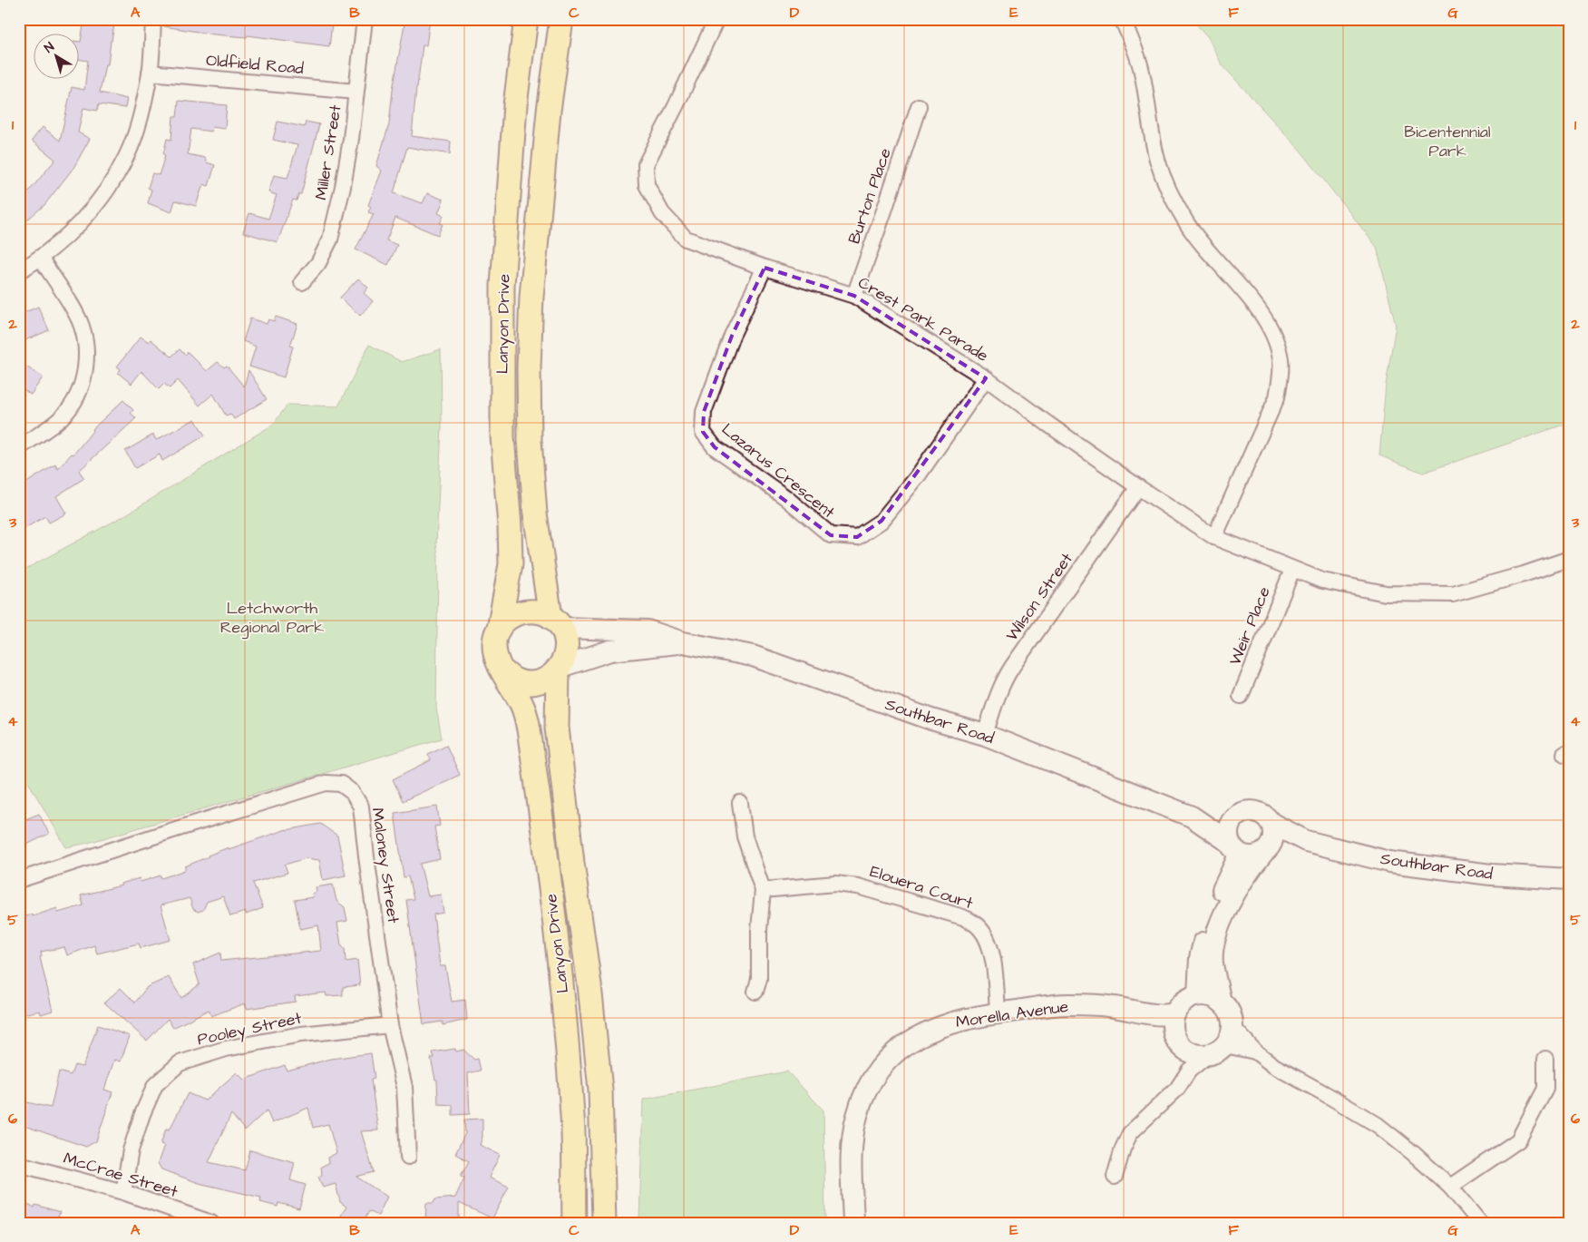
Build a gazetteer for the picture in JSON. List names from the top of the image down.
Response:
{
  "streets": {
    "main road": ["Lanyon Drive", "Southbar Road", "Morella Avenue"],
    "street": [
      "Oldfield Road",
      "Miller Street",
      "Burton Place",
      "Crest Park Parade",
      "Lazarus Crescent",
      "Wilson Street",
      "Weir Place",
      "Maloney Street",
      "Elouera Court",
      "Pooley Street",
      "McCrae Street"
    ]
  },
  "crossings": [
    ["Oldfield Road", "Miller Street"],
    ["Burton Place", "Crest Park Parade"],
    ["Crest Park Parade", "Lazarus Crescent"],
    ["Crest Park Parade", "Wilson Street"],
    ["Crest Park Parade", "Weir Place"],
    ["Lanyon Drive", "Southbar Road"],
    ["Wilson Street", "Southbar Road"],
    ["Maloney Street", "Pooley Street"],
    ["Elouera Court", "Morella Avenue"],
    ["Pooley Street", "McCrae Street"]
  ],
  "parks": ["Bicentennial Park", "Letchworth Regional Park"],
  "north": "top left",
  "grid": {
    "columns": [
      "A",
      "B",
      "C",
      "D",
      "E",
      "F",
      "G"
    ],
    "rows": [
      "1",
      "2",
      "3",
      "4",
      "5",
      "6"
    ]
  }
}
